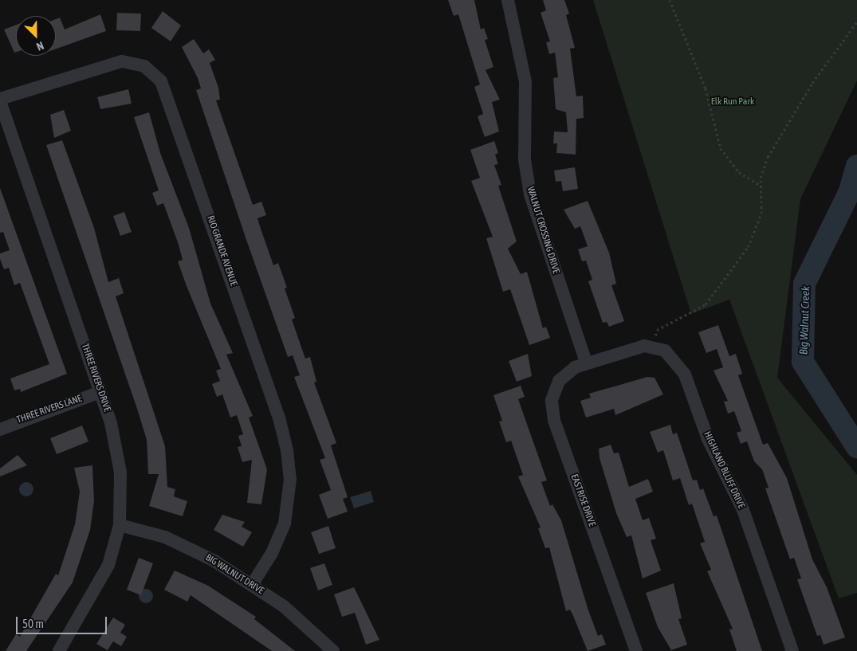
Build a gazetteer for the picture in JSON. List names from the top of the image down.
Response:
{
  "streets": {
    "street": [
      "WALNUT CROSSING DRIVE",
      "RIO GRANDE AVENUE",
      "THREE RIVERS DRIVE",
      "THREE RIVERS LANE",
      "HIGHLAND BLUFF DRIVE",
      "EASTRISE DRIVE",
      "BIG WALNUT DRIVE"
    ]
  },
  "crossings": [
    ["WALNUT CROSSING DRIVE", "HIGHLAND BLUFF DRIVE"],
    ["WALNUT CROSSING DRIVE", "EASTRISE DRIVE"],
    ["RIO GRANDE AVENUE", "THREE RIVERS DRIVE"],
    ["RIO GRANDE AVENUE", "BIG WALNUT DRIVE"],
    ["THREE RIVERS DRIVE", "THREE RIVERS LANE"],
    ["THREE RIVERS DRIVE", "BIG WALNUT DRIVE"],
    ["HIGHLAND BLUFF DRIVE", "EASTRISE DRIVE"]
  ],
  "water": ["Big Walnut Creek"],
  "parks": ["Elk Run Park"],
  "scale_bar": "50 m",
  "north": "bottom right"
}
